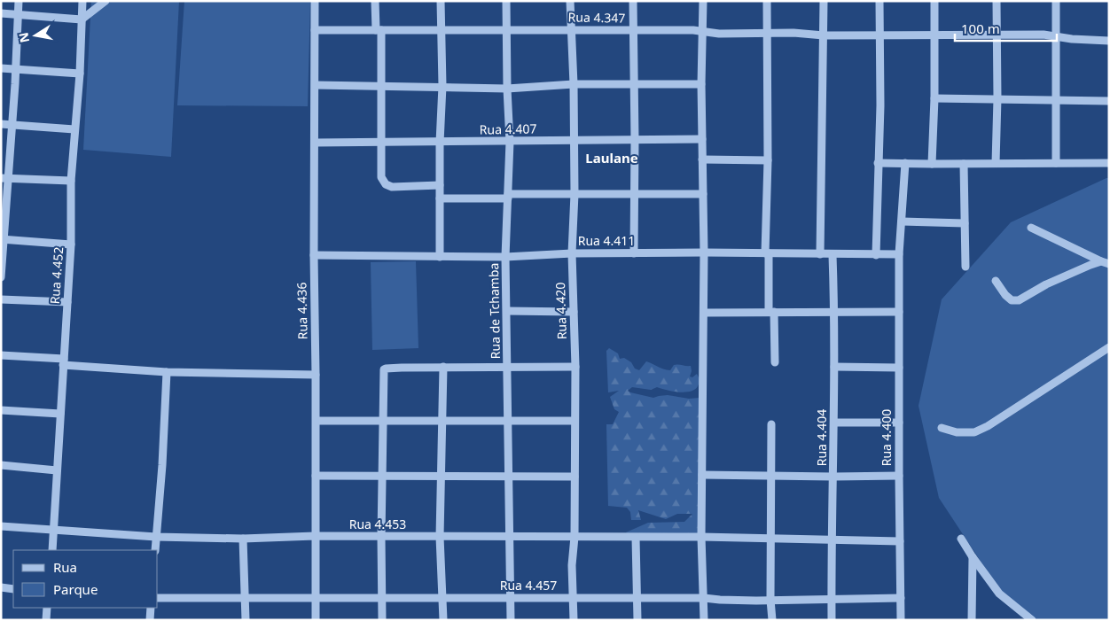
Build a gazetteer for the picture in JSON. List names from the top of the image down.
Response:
{
  "streets": {
    "street": [
      "Rua 4.347",
      "Rua 4.407",
      "Rua 4.411",
      "Rua 4.452",
      "Rua 4.436",
      "Rua de Tchamba",
      "Rua 4.420",
      "Rua 4.404",
      "Rua 4.400",
      "Rua 4.453",
      "Rua 4.457"
    ]
  },
  "crossings": [
    ["Rua 4.347", "Rua 4.436"],
    ["Rua 4.347", "Rua de Tchamba"],
    ["Rua 4.347", "Rua 4.420"],
    ["Rua 4.407", "Rua 4.436"],
    ["Rua 4.407", "Rua de Tchamba"],
    ["Rua 4.407", "Rua 4.420"],
    ["Rua 4.411", "Rua 4.436"],
    ["Rua 4.411", "Rua de Tchamba"],
    ["Rua 4.411", "Rua 4.420"],
    ["Rua 4.411", "Rua 4.404"],
    ["Rua 4.411", "Rua 4.400"],
    ["Rua 4.452", "Rua 4.453"],
    ["Rua 4.436", "Rua 4.453"],
    ["Rua 4.436", "Rua 4.457"],
    ["Rua de Tchamba", "Rua 4.453"],
    ["Rua de Tchamba", "Rua 4.457"],
    ["Rua 4.420", "Rua 4.453"],
    ["Rua 4.420", "Rua 4.457"],
    ["Rua 4.404", "Rua 4.453"],
    ["Rua 4.404", "Rua 4.457"],
    ["Rua 4.400", "Rua 4.453"],
    ["Rua 4.400", "Rua 4.457"]
  ],
  "districts": ["Laulane"],
  "legend": ["Rua", "Parque"],
  "scale_bar": "100 m",
  "north": "left"
}
